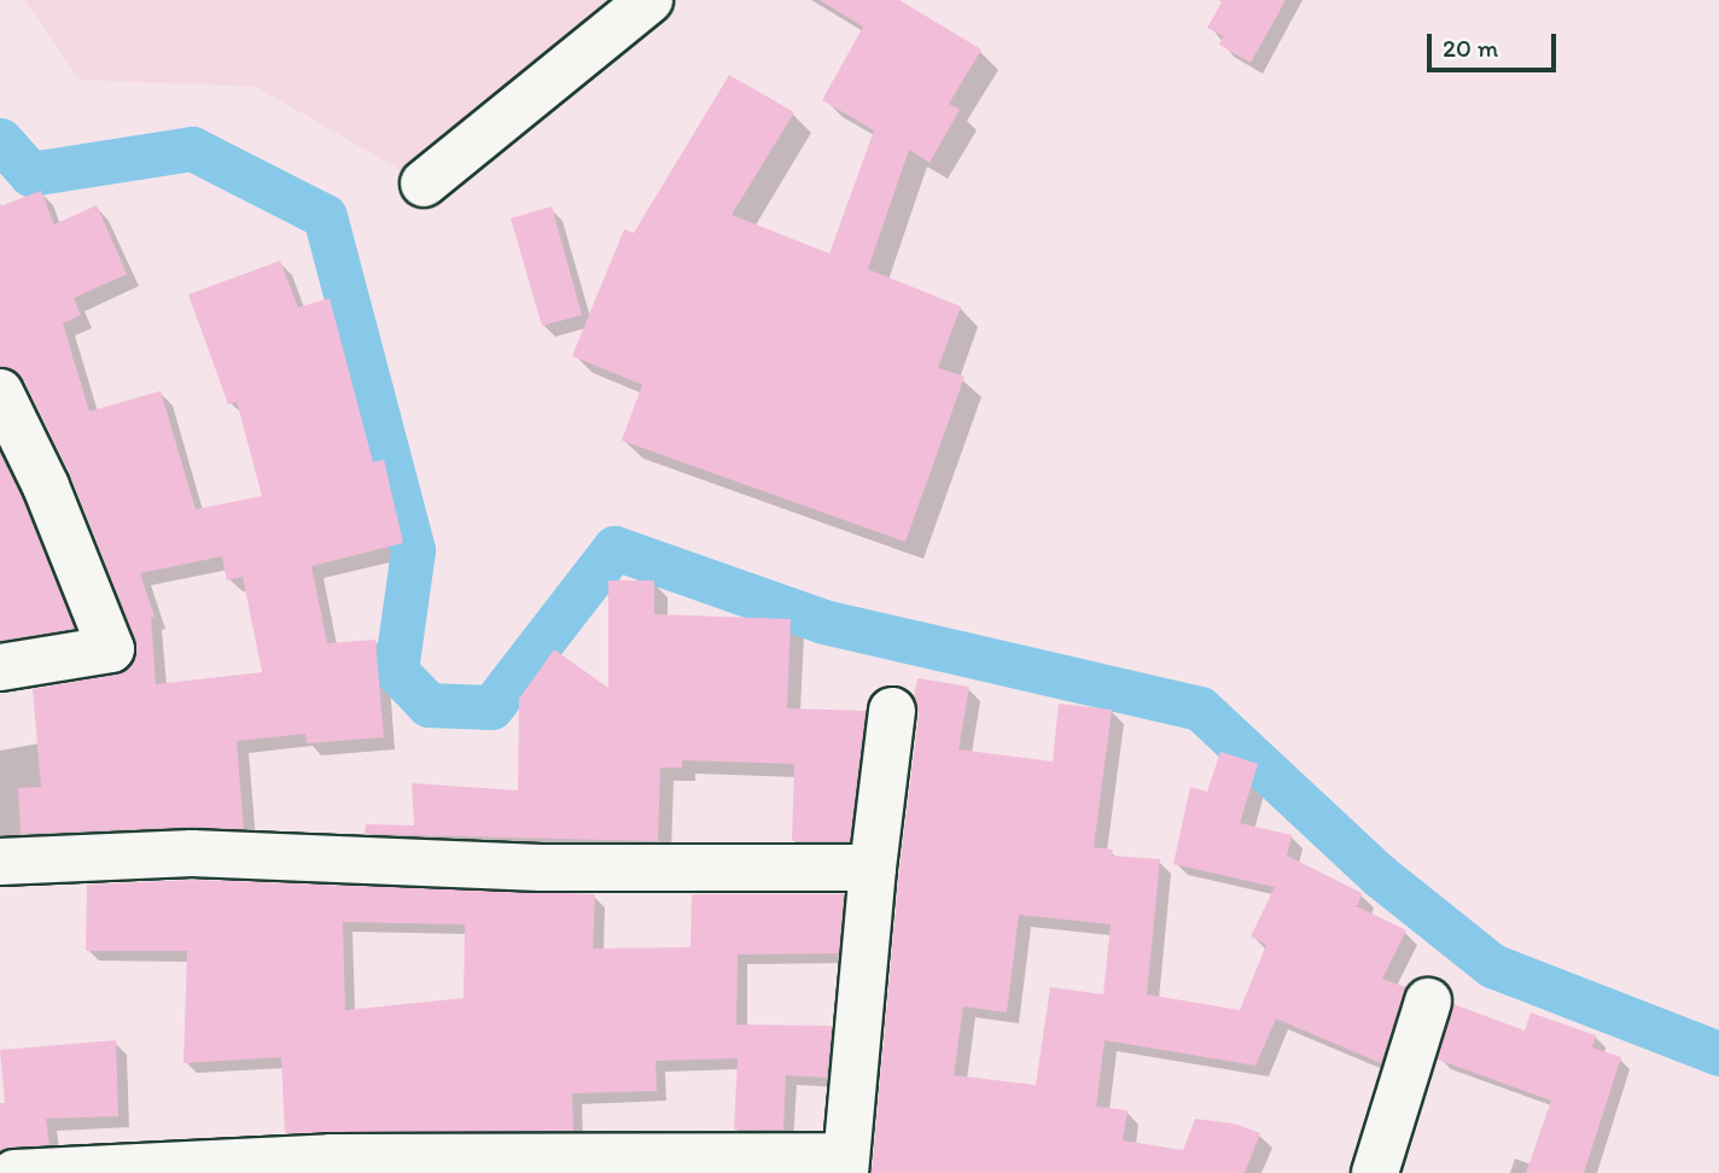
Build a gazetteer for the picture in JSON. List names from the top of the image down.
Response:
{
  "scale_bar": "20 m"
}
